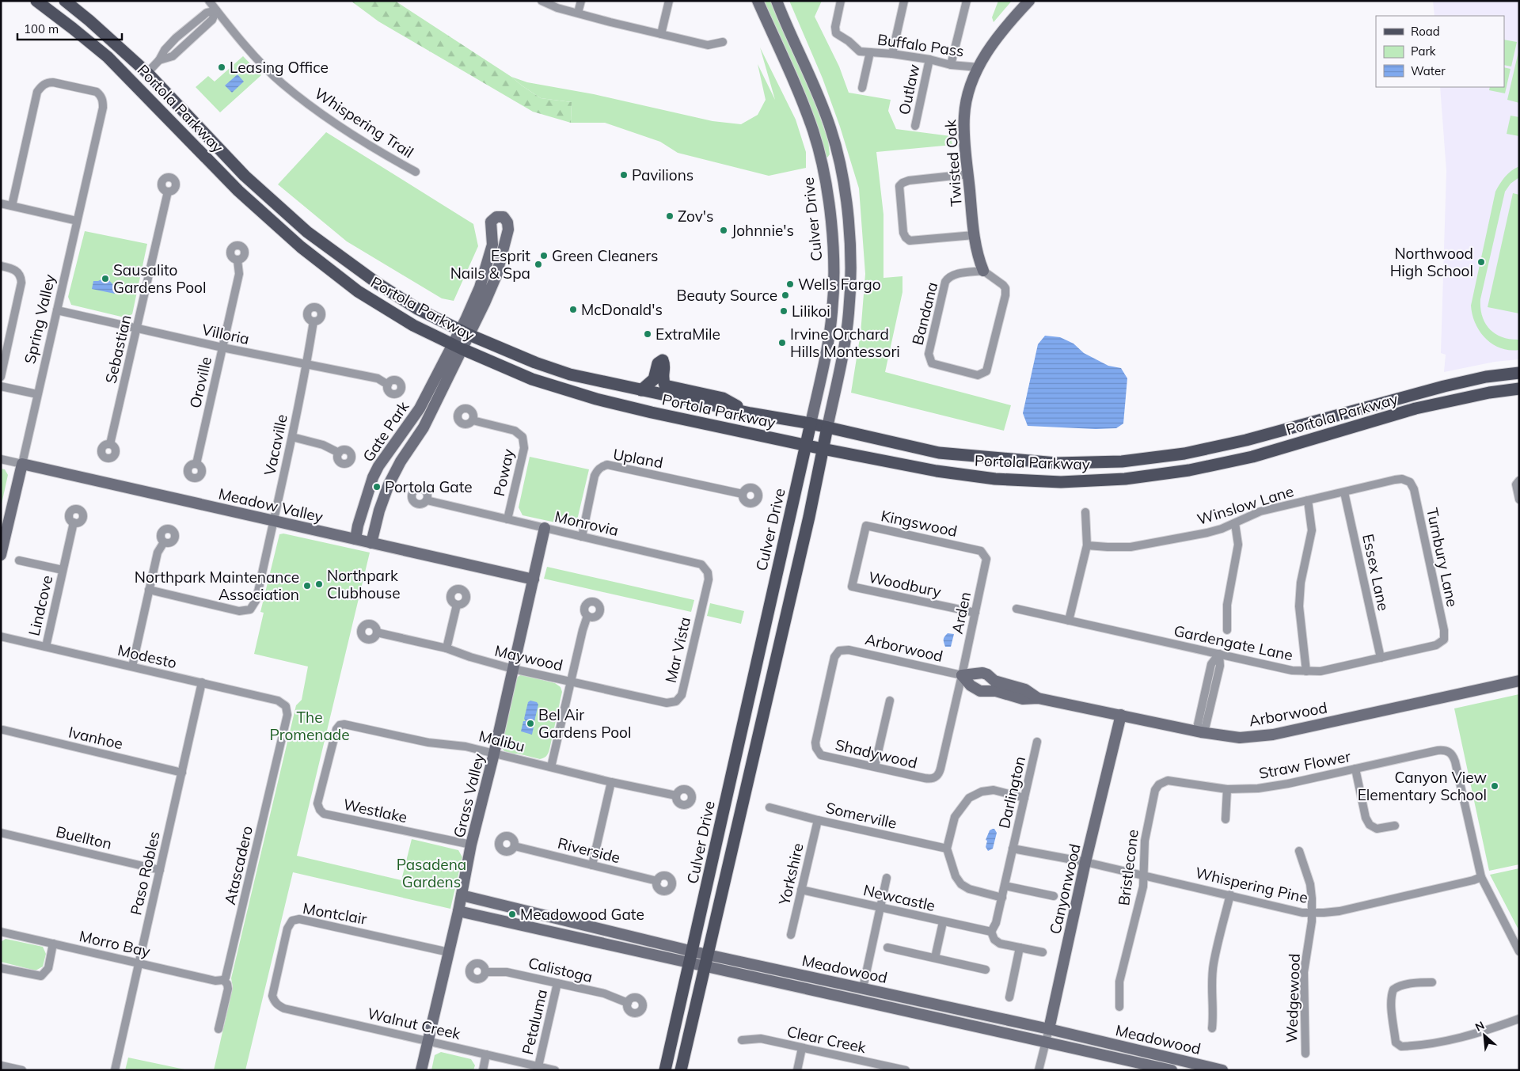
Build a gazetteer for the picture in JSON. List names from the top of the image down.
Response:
{
  "streets": {
    "main road": ["Portola Parkway", "Culver Drive"],
    "street": [
      "Buffalo Pass",
      "Outlaw",
      "Whispering Trail",
      "Twisted Oak",
      "Bandana",
      "Spring Valley",
      "Villoria",
      "Sebastian",
      "Oroville",
      "Gate Park",
      "Vacaville",
      "Upland",
      "Poway",
      "Meadow Valley",
      "Winslow Lane",
      "Monrovia",
      "Kingswood",
      "Turnbury Lane",
      "Essex Lane",
      "Woodbury",
      "Lindcove",
      "Arden",
      "Gardengate Lane",
      "Arborwood",
      "Mar Vista",
      "Modesto",
      "Maywood",
      "Ivanhoe",
      "Malibu",
      "Shadywood",
      "Straw Flower",
      "Darlington",
      "Grass Valley",
      "Westlake",
      "Somerville",
      "Buellton",
      "Riverside",
      "Atascadero",
      "Bristlecone",
      "Paso Robles",
      "Yorkshire",
      "Whispering Pine",
      "Canyonwood",
      "Newcastle",
      "Montclair",
      "Morro Bay",
      "Meadowood",
      "Calistoga",
      "Wedgewood",
      "Petaluma",
      "Walnut Creek",
      "Clear Creek"
    ]
  },
  "crossings": [
    ["Buffalo Pass", "Outlaw"],
    ["Buffalo Pass", "Twisted Oak"],
    ["Portola Parkway", "Culver Drive"],
    ["Portola Parkway", "Gate Park"],
    ["Twisted Oak", "Bandana"],
    ["Culver Drive", "Meadowood"],
    ["Spring Valley", "Villoria"],
    ["Spring Valley", "Meadow Valley"],
    ["Villoria", "Sebastian"],
    ["Villoria", "Oroville"],
    ["Villoria", "Vacaville"],
    ["Gate Park", "Meadow Valley"],
    ["Vacaville", "Meadow Valley"],
    ["Upland", "Monrovia"],
    ["Poway", "Monrovia"],
    ["Meadow Valley", "Grass Valley"],
    ["Winslow Lane", "Turnbury Lane"],
    ["Winslow Lane", "Essex Lane"],
    ["Monrovia", "Mar Vista"],
    ["Monrovia", "Grass Valley"],
    ["Kingswood", "Woodbury"],
    ["Kingswood", "Arden"],
    ["Turnbury Lane", "Gardengate Lane"],
    ["Essex Lane", "Gardengate Lane"],
    ["Woodbury", "Arden"],
    ["Lindcove", "Modesto"],
    ["Arden", "Arborwood"],
    ["Arden", "Shadywood"],
    ["Arborwood", "Shadywood"],
    ["Arborwood", "Canyonwood"],
    ["Mar Vista", "Maywood"],
    ["Modesto", "Atascadero"],
    ["Modesto", "Paso Robles"],
    ["Maywood", "Grass Valley"],
    ["Ivanhoe", "Paso Robles"],
    ["Malibu", "Grass Valley"],
    ["Malibu", "Westlake"],
    ["Straw Flower", "Bristlecone"],
    ["Straw Flower", "Whispering Pine"],
    ["Darlington", "Whispering Pine"],
    ["Darlington", "Canyonwood"],
    ["Darlington", "Newcastle"],
    ["Grass Valley", "Westlake"],
    ["Grass Valley", "Montclair"],
    ["Grass Valley", "Meadowood"],
    ["Grass Valley", "Walnut Creek"],
    ["Somerville", "Yorkshire"],
    ["Buellton", "Paso Robles"],
    ["Atascadero", "Morro Bay"],
    ["Bristlecone", "Whispering Pine"],
    ["Paso Robles", "Morro Bay"],
    ["Yorkshire", "Newcastle"],
    ["Whispering Pine", "Canyonwood"],
    ["Whispering Pine", "Wedgewood"],
    ["Canyonwood", "Meadowood"],
    ["Montclair", "Walnut Creek"],
    ["Calistoga", "Petaluma"],
    ["Petaluma", "Walnut Creek"]
  ],
  "parks": ["The Promenade", "Pasadena Gardens"],
  "places": [
    "Leasing Office",
    "Pavilions",
    "Zov's",
    "Johnnie's",
    "Green Cleaners",
    "Northwood High School",
    "Esprit Nails & Spa",
    "Sausalito Gardens Pool",
    "Wells Fargo",
    "Beauty Source",
    "McDonald's",
    "Lilikoi",
    "ExtraMile",
    "Irvine Orchard Hills Montessori",
    "Portola Gate",
    "Northpark Clubhouse",
    "Northpark Maintenance Association",
    "Bel Air Gardens Pool",
    "Canyon View Elementary School",
    "Meadowood Gate"
  ],
  "legend": ["Road", "Park", "Water"],
  "scale_bar": "100 m",
  "north": "top left"
}
